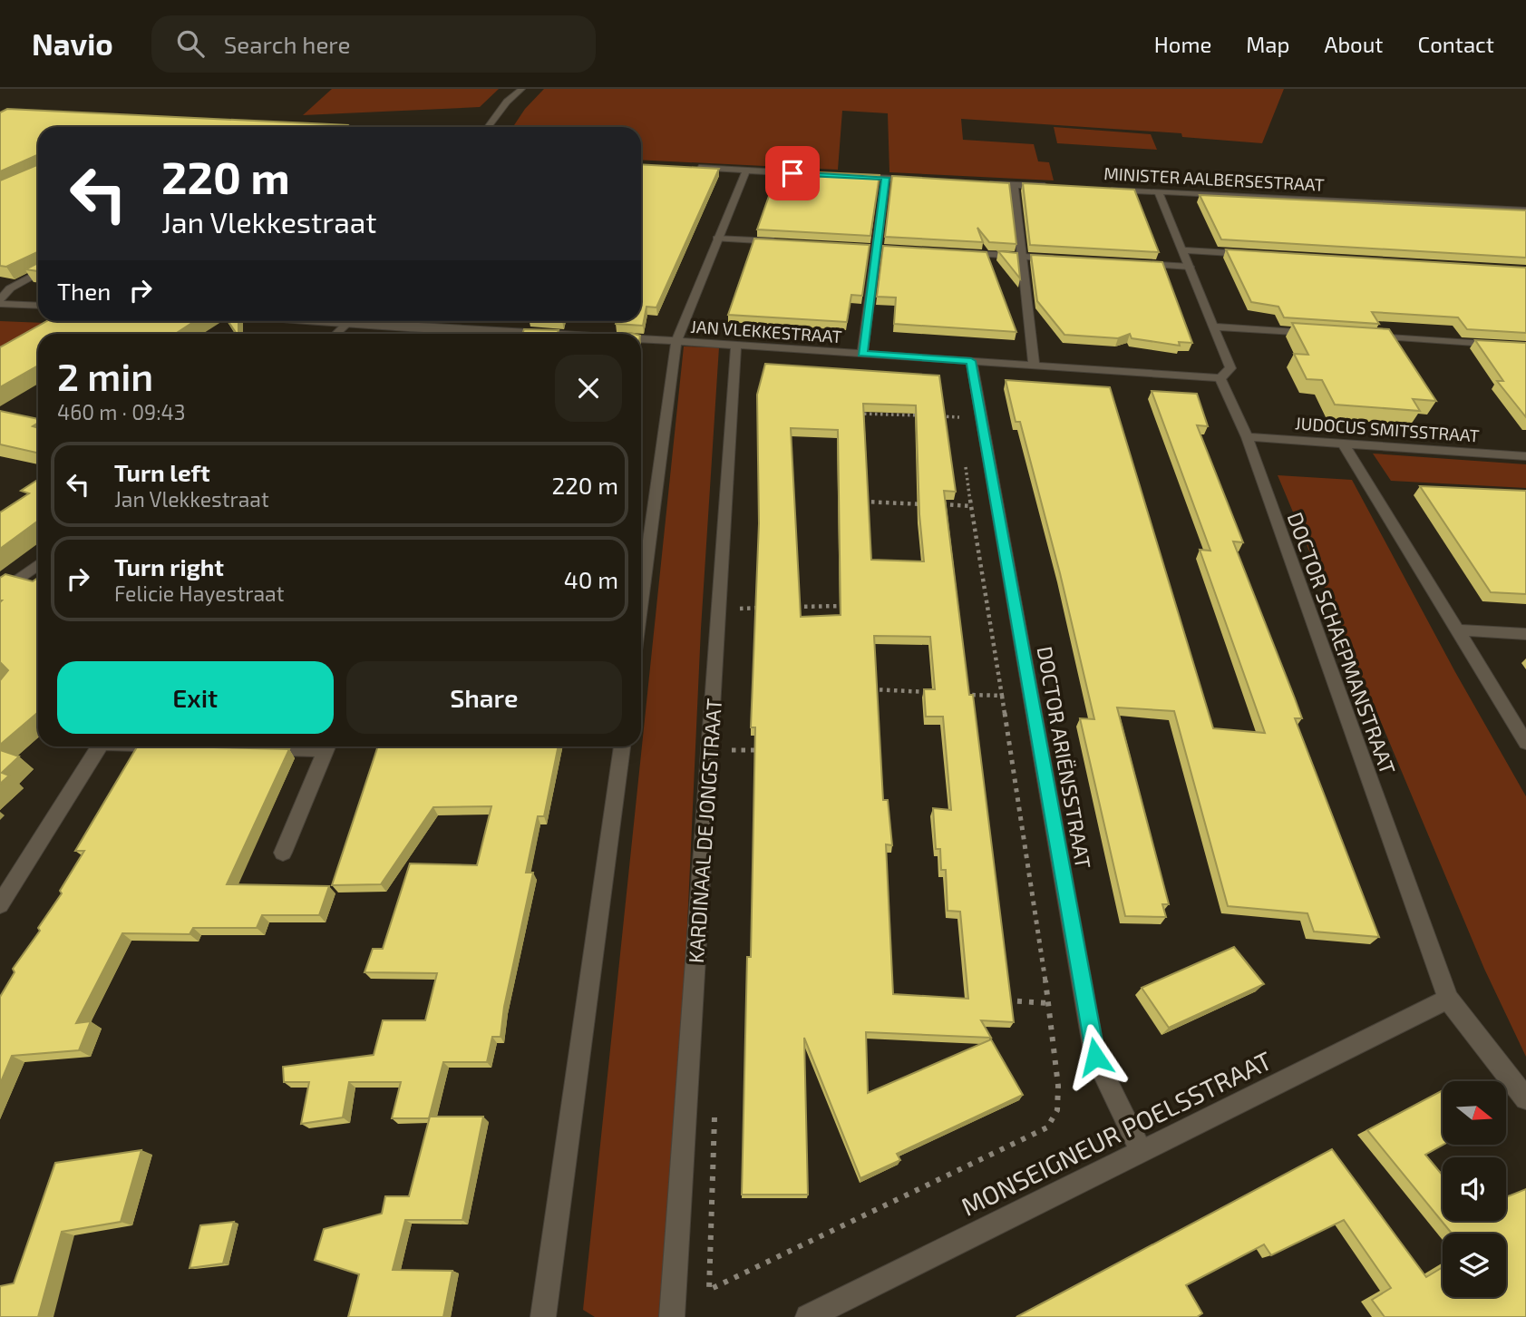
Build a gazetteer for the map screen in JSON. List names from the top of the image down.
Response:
{
  "streets": {
    "street": [
      "MINISTER AALBERSESTRAAT",
      "JAN VLEKKESTRAAT",
      "JUDOCUS SMITSSTRAAT",
      "DOCTOR SCHAEPMANSTRAAT",
      "DOCTOR ARIËNSSTRAAT",
      "KARDINAAL DE JONGSTRAAT",
      "MONSEIGNEUR POELSSTRAAT"
    ]
  },
  "crossings": [
    ["JAN VLEKKESTRAAT", "DOCTOR SCHAEPMANSTRAAT"],
    ["JAN VLEKKESTRAAT", "DOCTOR ARIËNSSTRAAT"],
    ["JAN VLEKKESTRAAT", "KARDINAAL DE JONGSTRAAT"],
    ["JUDOCUS SMITSSTRAAT", "DOCTOR SCHAEPMANSTRAAT"],
    ["DOCTOR SCHAEPMANSTRAAT", "MONSEIGNEUR POELSSTRAAT"],
    ["DOCTOR ARIËNSSTRAAT", "MONSEIGNEUR POELSSTRAAT"]
  ],
  "north": "right",
  "page": {
    "header": "Navio",
    "search": "Search here",
    "nav": [
      "Home",
      "Map",
      "About",
      "Contact"
    ],
    "turn": ["220 m", "Jan Vlekkestraat"],
    "then": "Then",
    "heading": ["2 min", "460 m · 09:43"],
    "list": [
      {
        "name": "Turn left",
        "note": "Jan Vlekkestraat",
        "value": "220 m"
      },
      {
        "name": "Turn right",
        "note": "Felicie Hayestraat",
        "value": "40 m"
      }
    ],
    "buttons": ["Exit", "Share"]
  }
}
